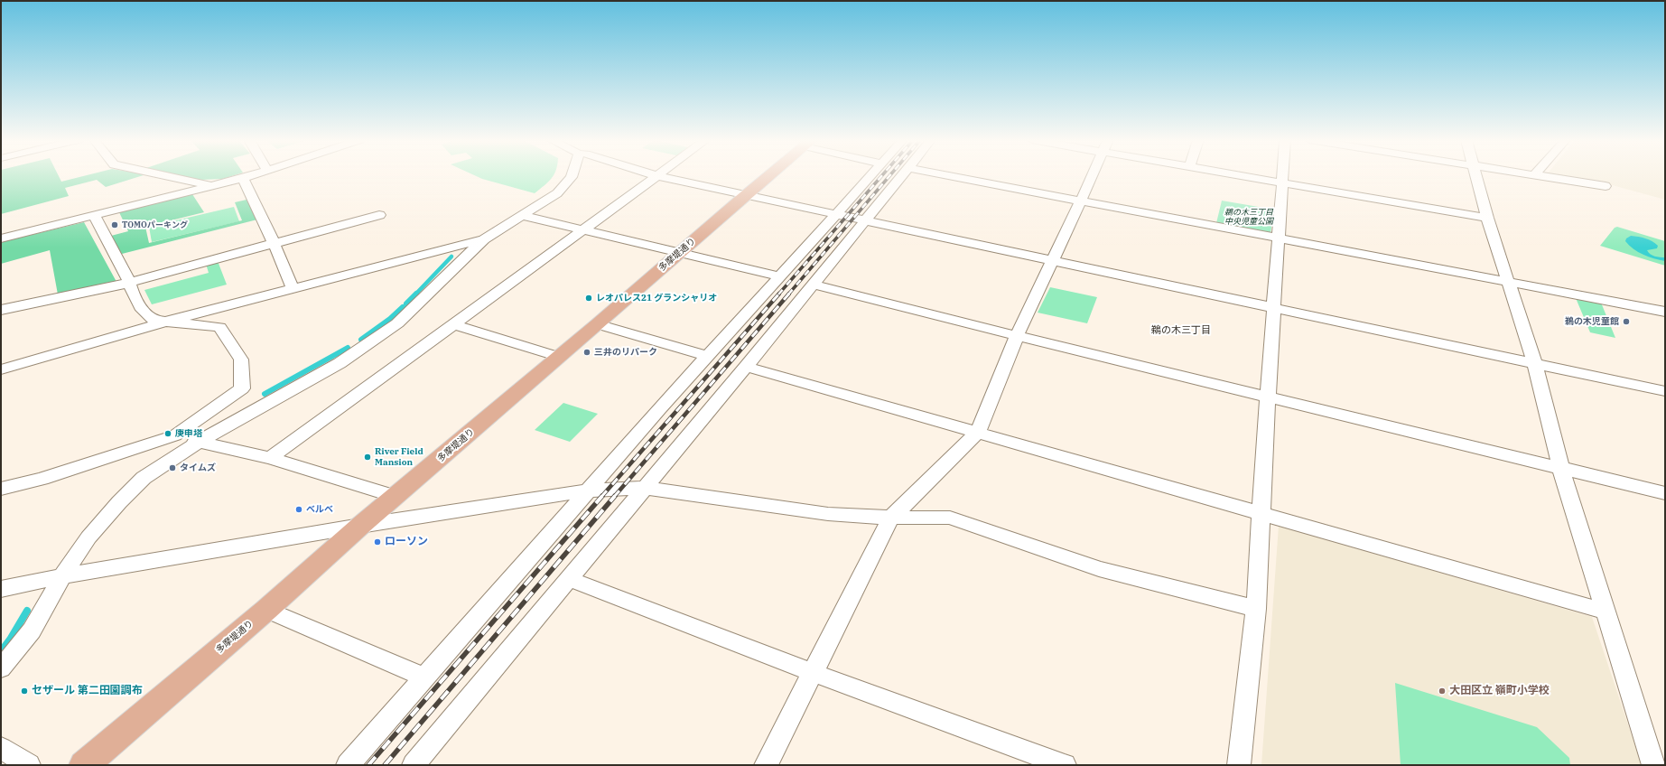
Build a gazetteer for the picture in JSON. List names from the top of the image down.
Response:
{
  "streets": {
    "main road": ["多摩堤通り"]
  },
  "districts": ["鵜の木三丁目"],
  "parks": ["鵜の木三丁目 中央児童公園"],
  "places": [
    "TOMOパーキング",
    "レオパレス21 グランシャリオ",
    "鵜の木児童館",
    "三井のリパーク",
    "庚申塔",
    "River Field Mansion",
    "タイムズ",
    "ベルベ",
    "ローソン",
    "セザール 第二田園調布",
    "大田区立 嶺町小学校"
  ]
}
